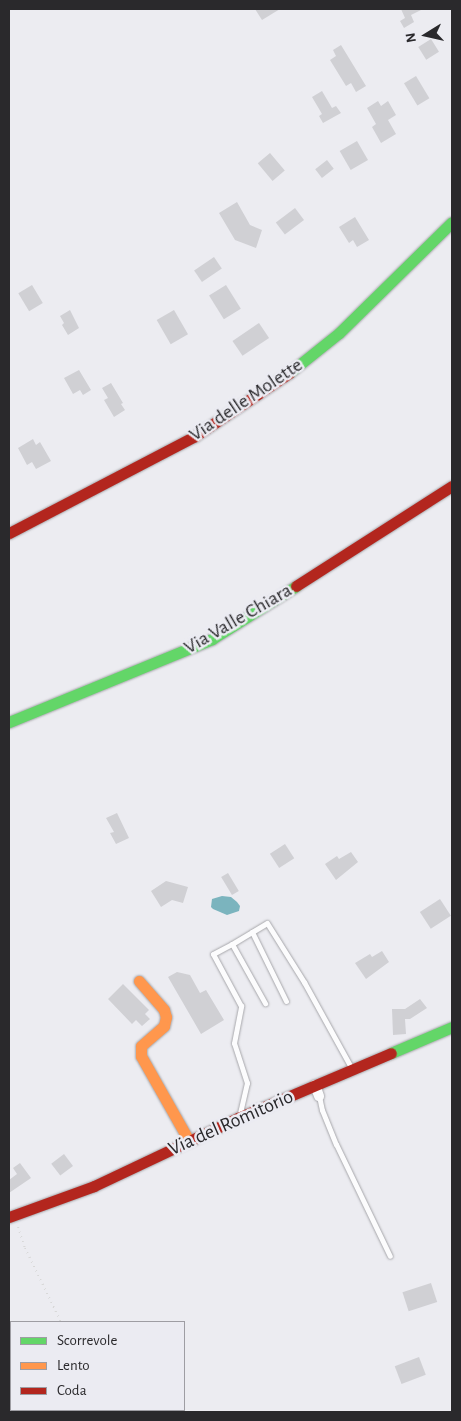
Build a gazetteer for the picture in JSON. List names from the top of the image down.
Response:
{
  "streets": {
    "street": ["Via delle Molette", "Via Valle Chiara", "Via del Romitorio"]
  },
  "legend": ["Scorrevole", "Lento", "Coda"],
  "north": "left"
}
